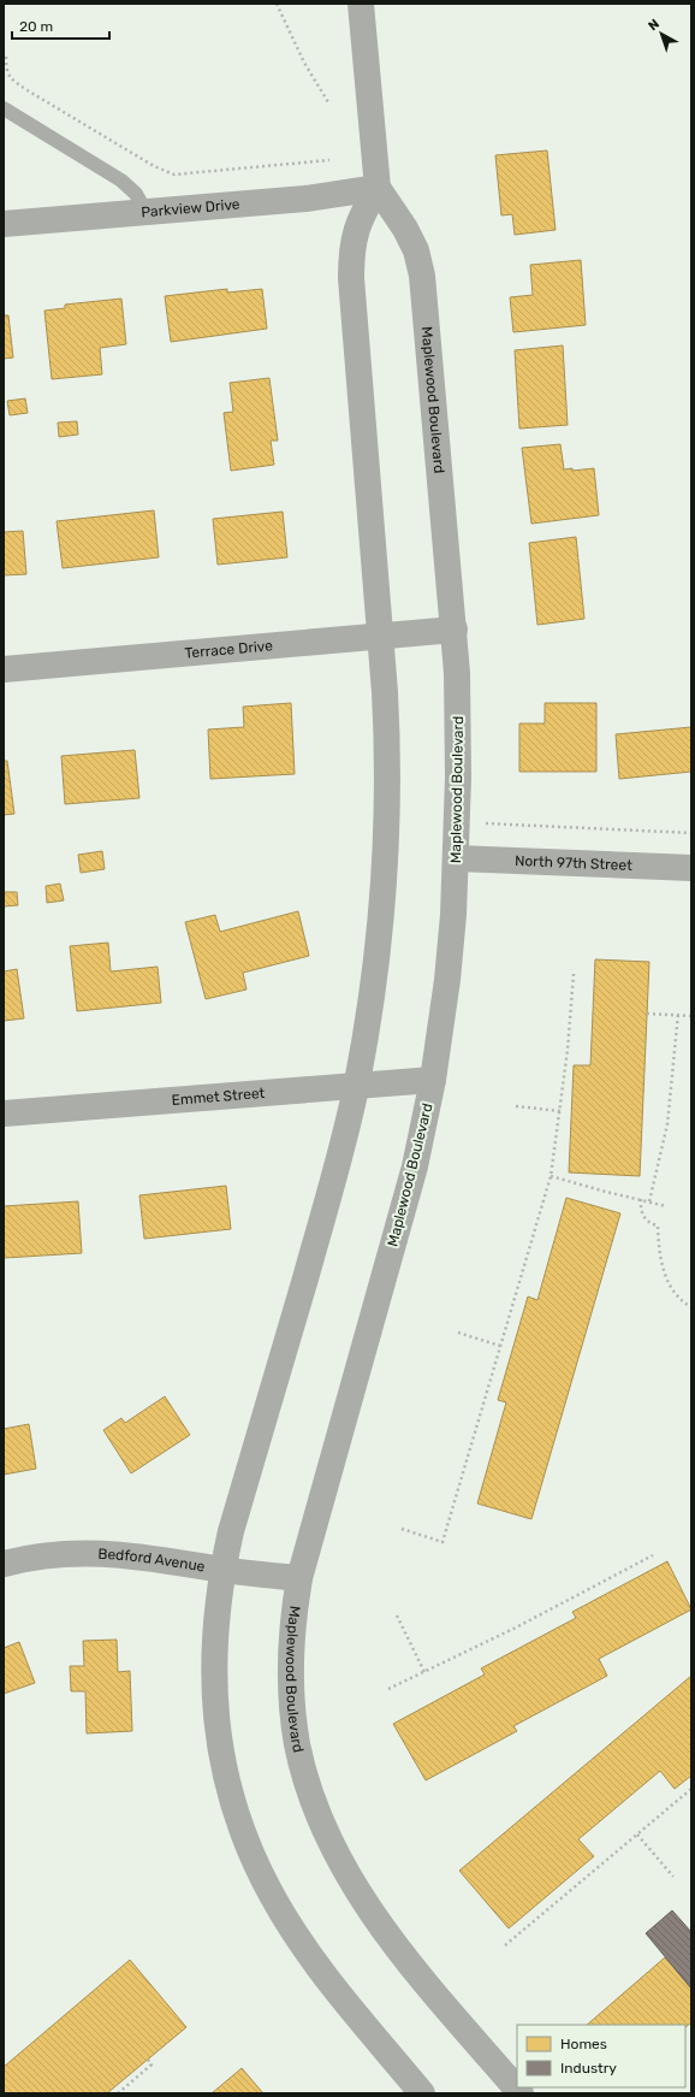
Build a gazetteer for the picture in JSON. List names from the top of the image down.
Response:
{
  "streets": {
    "street": [
      "Parkview Drive",
      "Maplewood Boulevard",
      "Terrace Drive",
      "North 97th Street",
      "Emmet Street",
      "Bedford Avenue"
    ]
  },
  "crossings": [
    ["Parkview Drive", "Maplewood Boulevard"],
    ["Maplewood Boulevard", "Terrace Drive"],
    ["Maplewood Boulevard", "North 97th Street"],
    ["Maplewood Boulevard", "Emmet Street"],
    ["Maplewood Boulevard", "Bedford Avenue"]
  ],
  "legend": ["Homes", "Industry"],
  "scale_bar": "20 m",
  "north": "top left"
}
